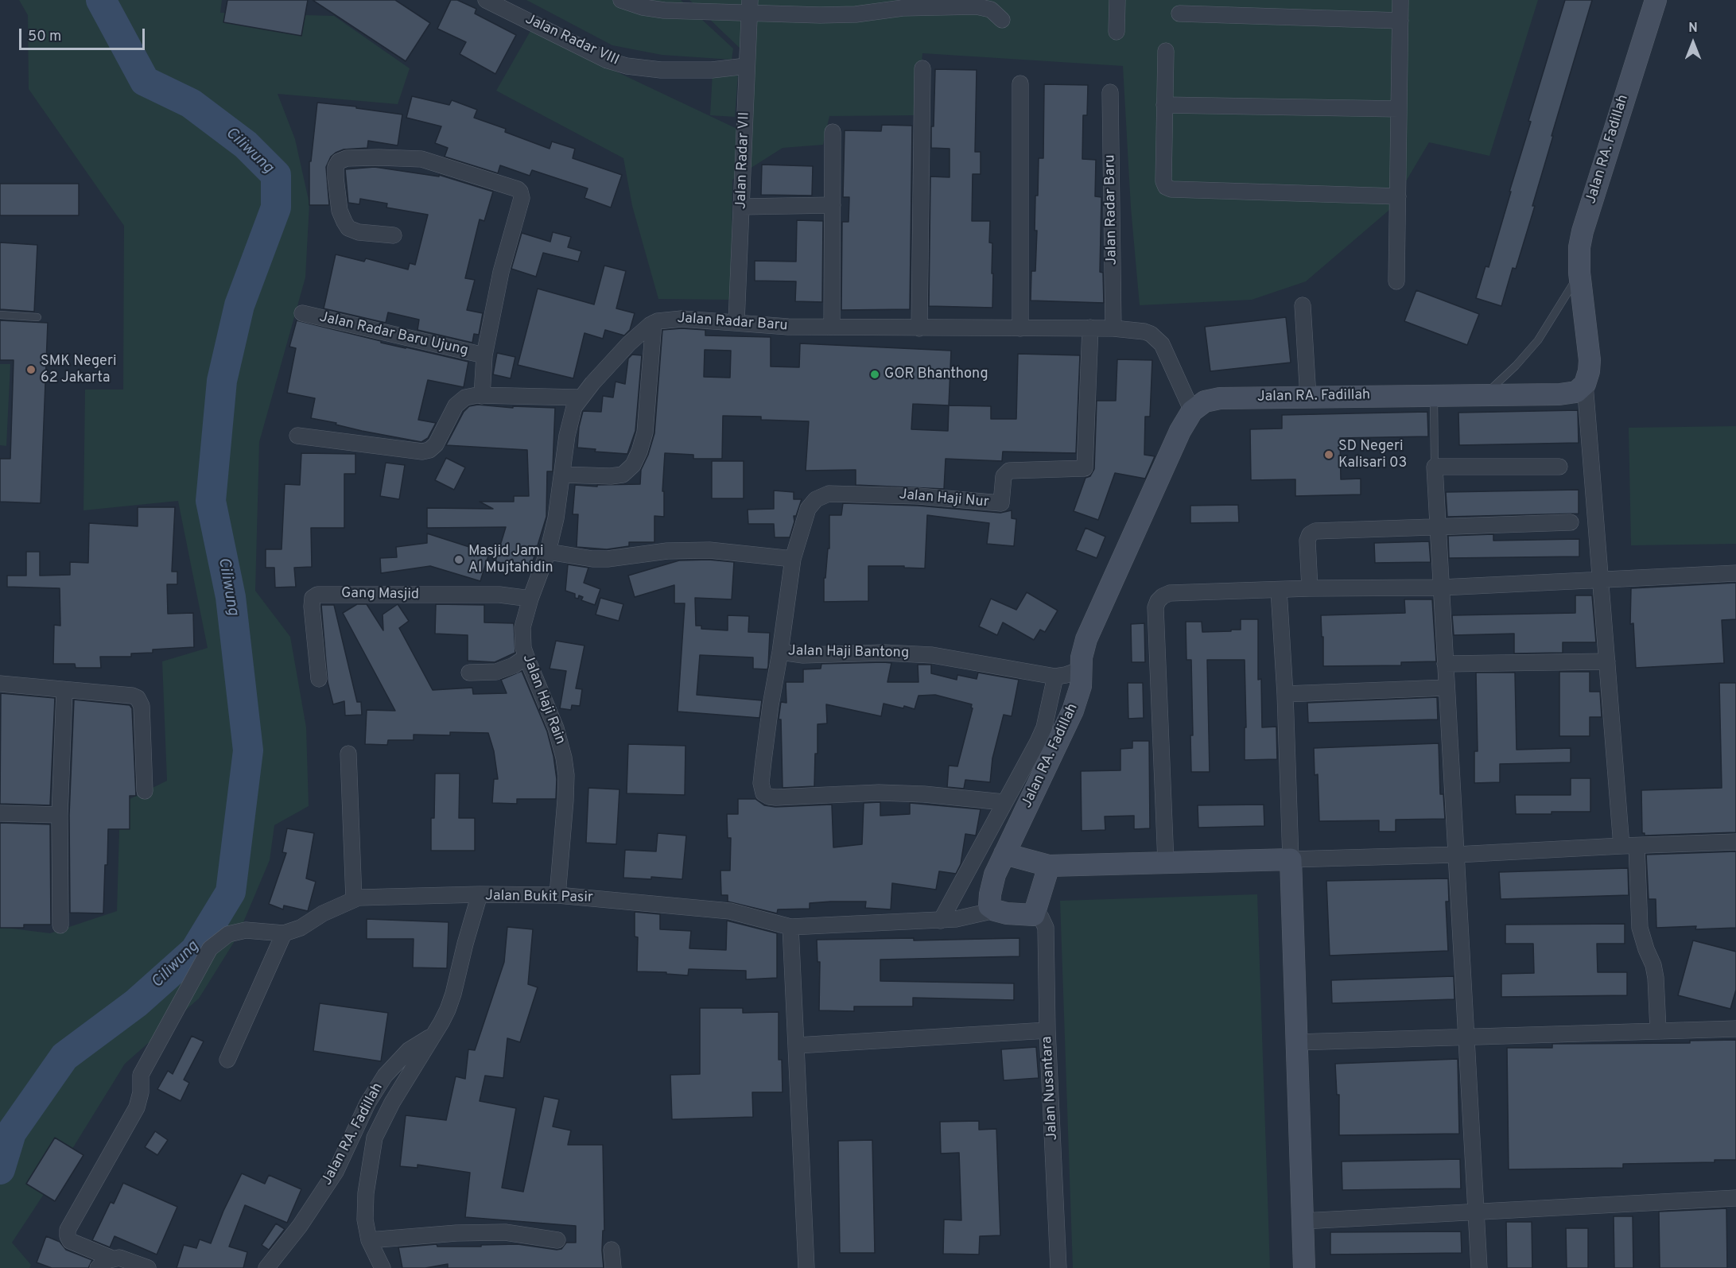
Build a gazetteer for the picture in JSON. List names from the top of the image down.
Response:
{
  "streets": {
    "main road": ["Jalan RA. Fadillah"],
    "street": [
      "Jalan Radar VIII",
      "Jalan Radar VII",
      "Jalan Radar Baru",
      "Jalan Radar Baru Ujung",
      "Jalan Haji Nur",
      "Gang Masjid",
      "Jalan Haji Bantong",
      "Jalan Haji Rain",
      "Jalan Bukit Pasir",
      "Jalan Nusantara"
    ]
  },
  "crossings": [
    ["Jalan Radar VIII", "Jalan Radar VII"],
    ["Jalan RA. Fadillah", "Jalan Radar Baru"],
    ["Jalan RA. Fadillah", "Jalan Haji Bantong"],
    ["Jalan RA. Fadillah", "Jalan Bukit Pasir"],
    ["Jalan Radar VII", "Jalan Radar Baru"],
    ["Jalan Radar Baru", "Jalan Haji Nur"],
    ["Jalan Haji Nur", "Jalan Haji Bantong"],
    ["Gang Masjid", "Jalan Haji Rain"],
    ["Jalan Haji Rain", "Jalan Bukit Pasir"]
  ],
  "water": ["Ciliwung"],
  "places": [
    "SMK Negeri 62 Jakarta",
    "GOR Bhanthong",
    "SD Negeri Kalisari 03",
    "Masjid Jami Al Mujtahidin"
  ],
  "scale_bar": "50 m",
  "north": "top"
}
